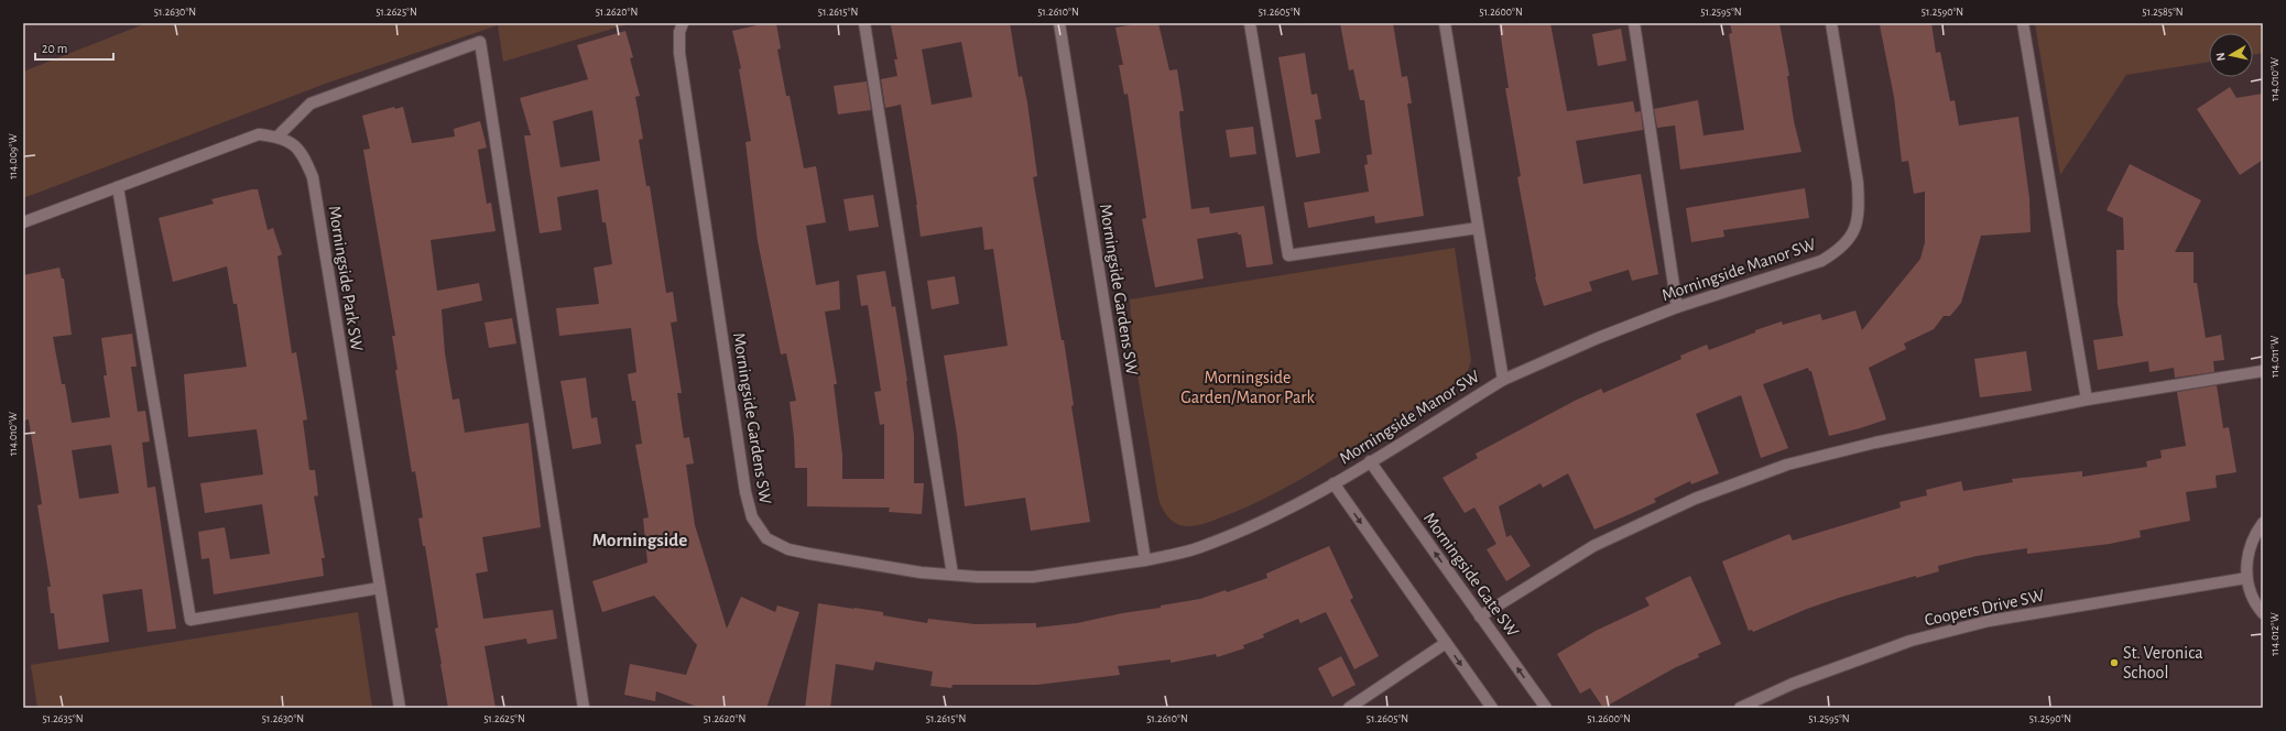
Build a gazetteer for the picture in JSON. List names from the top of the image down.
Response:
{
  "streets": {
    "street": [
      "Morningside Manor SW",
      "Morningside Park SW",
      "Morningside Gardens SW",
      "Morningside Gate SW",
      "Coopers Drive SW"
    ]
  },
  "crossings": [
    ["Morningside Manor SW", "Morningside Gardens SW"],
    ["Morningside Manor SW", "Morningside Gate SW"]
  ],
  "districts": ["Morningside"],
  "parks": ["Morningside Garden/Manor Park"],
  "places": ["St. Veronica School"],
  "scale_bar": "20 m",
  "north": "left",
  "coordinates": [
    "51.2630°N",
    "51.2625°N",
    "51.2620°N",
    "51.2615°N",
    "51.2610°N",
    "51.2605°N",
    "51.2600°N",
    "51.2595°N",
    "51.2590°N",
    "51.2585°N",
    "114.010°W",
    "114.009°W",
    "114.011°W",
    "114.012°W",
    "51.2635°N"
  ]
}
